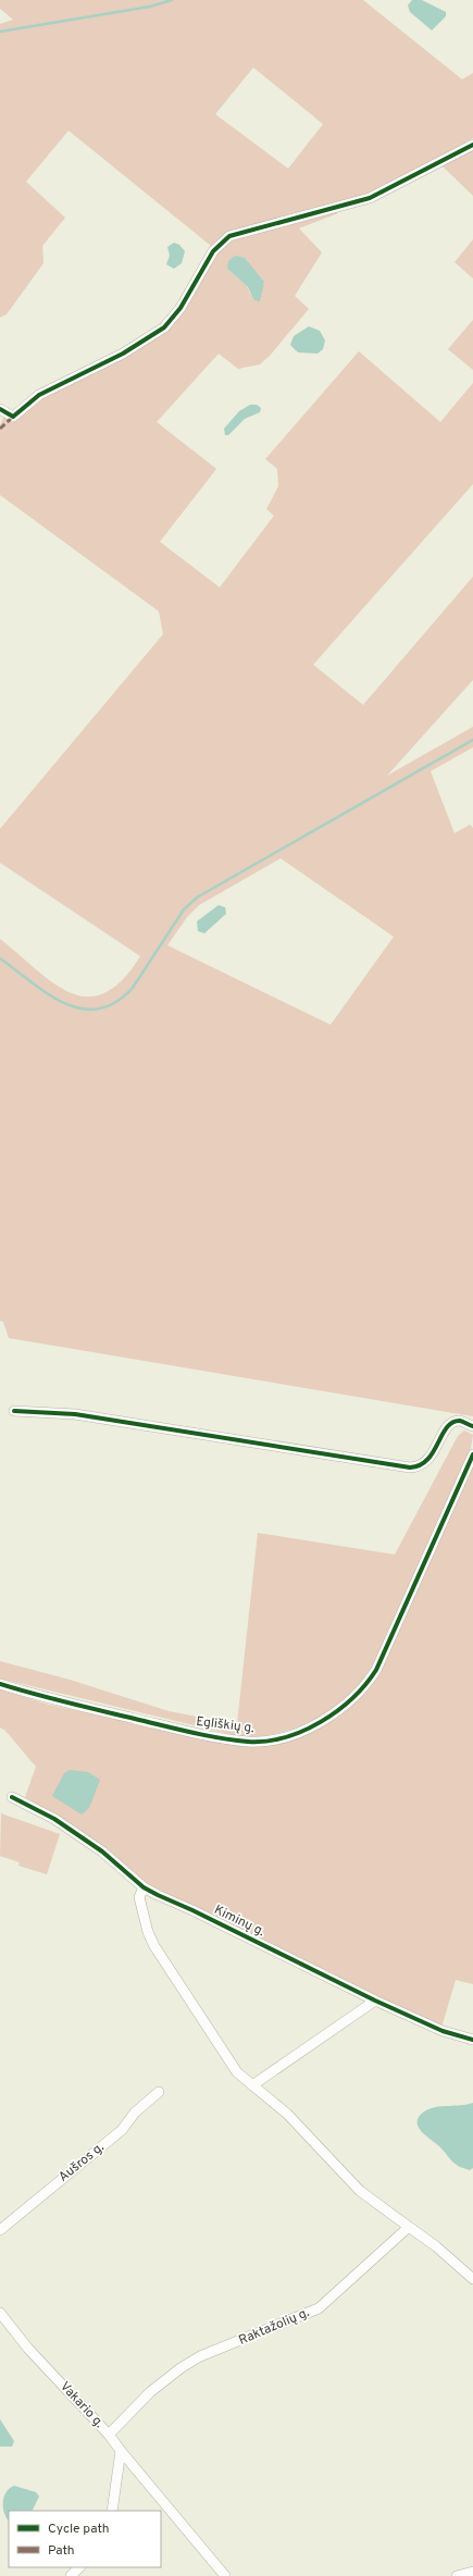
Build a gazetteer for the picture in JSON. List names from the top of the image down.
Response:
{
  "streets": {
    "street": [
      "Egliškių g.",
      "Kiminų g.",
      "Aušros g.",
      "Raktažolių g.",
      "Vakario g."
    ]
  },
  "crossings": [
    ["Raktažolių g.", "Vakario g."]
  ],
  "legend": ["Cycle path", "Path"]
}
